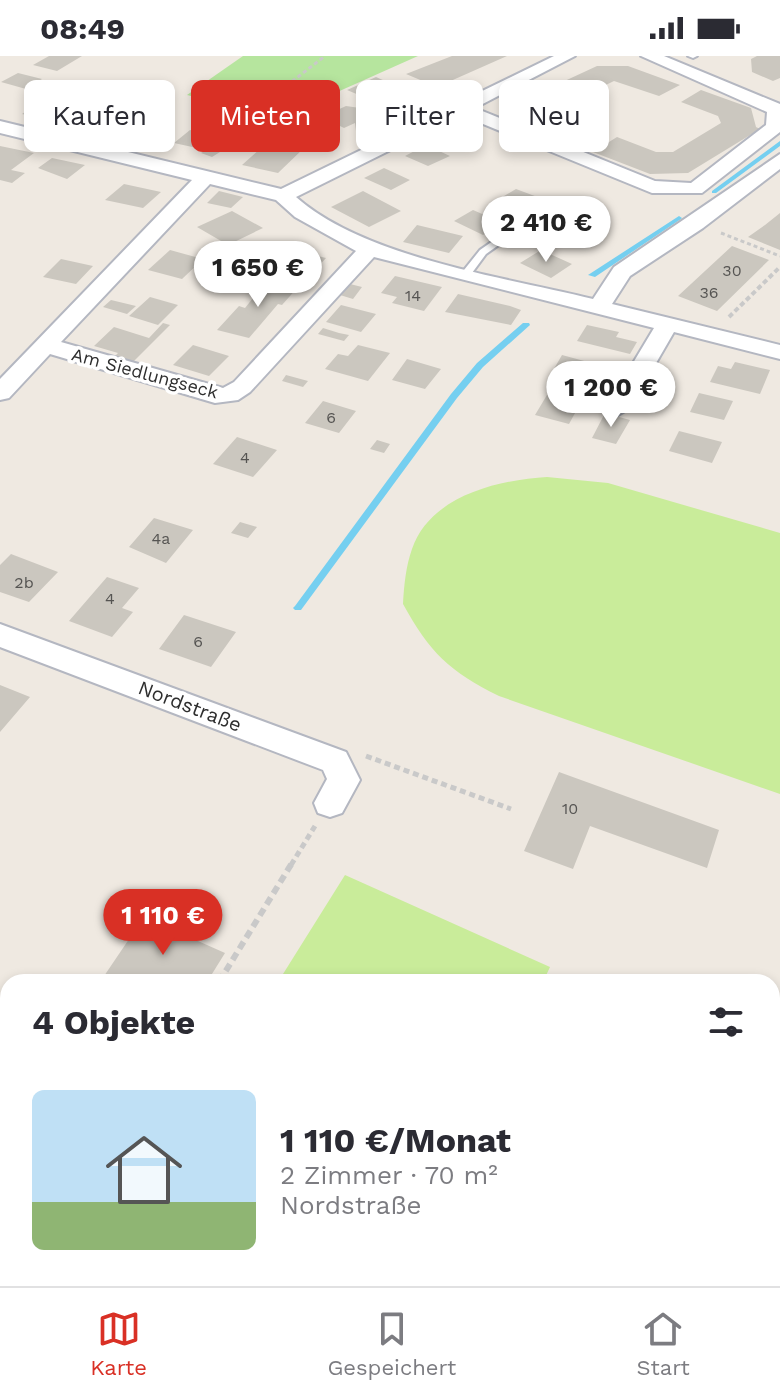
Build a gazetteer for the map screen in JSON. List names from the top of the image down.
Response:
{
  "streets": {
    "street": ["Am Siedlungseck", "Nordstraße"]
  },
  "house_numbers": [
    "30",
    "36",
    "14",
    "6",
    "4",
    "4a",
    "2b",
    "4",
    "6",
    "10"
  ],
  "page": {
    "status": "08:49",
    "chip": [
      "Kaufen",
      "Mieten",
      "Filter",
      "Neu"
    ],
    "price": [
      "2 410 €",
      "1 650 €",
      "1 200 €",
      "1 110 €"
    ],
    "heading": "4 Objekte",
    "list": [
      {
        "name": "1 110 €/Monat",
        "note": "2 Zimmer · 70 m² · Nordstraße"
      }
    ],
    "tabs": ["Karte", "Gespeichert", "Start"]
  }
}
